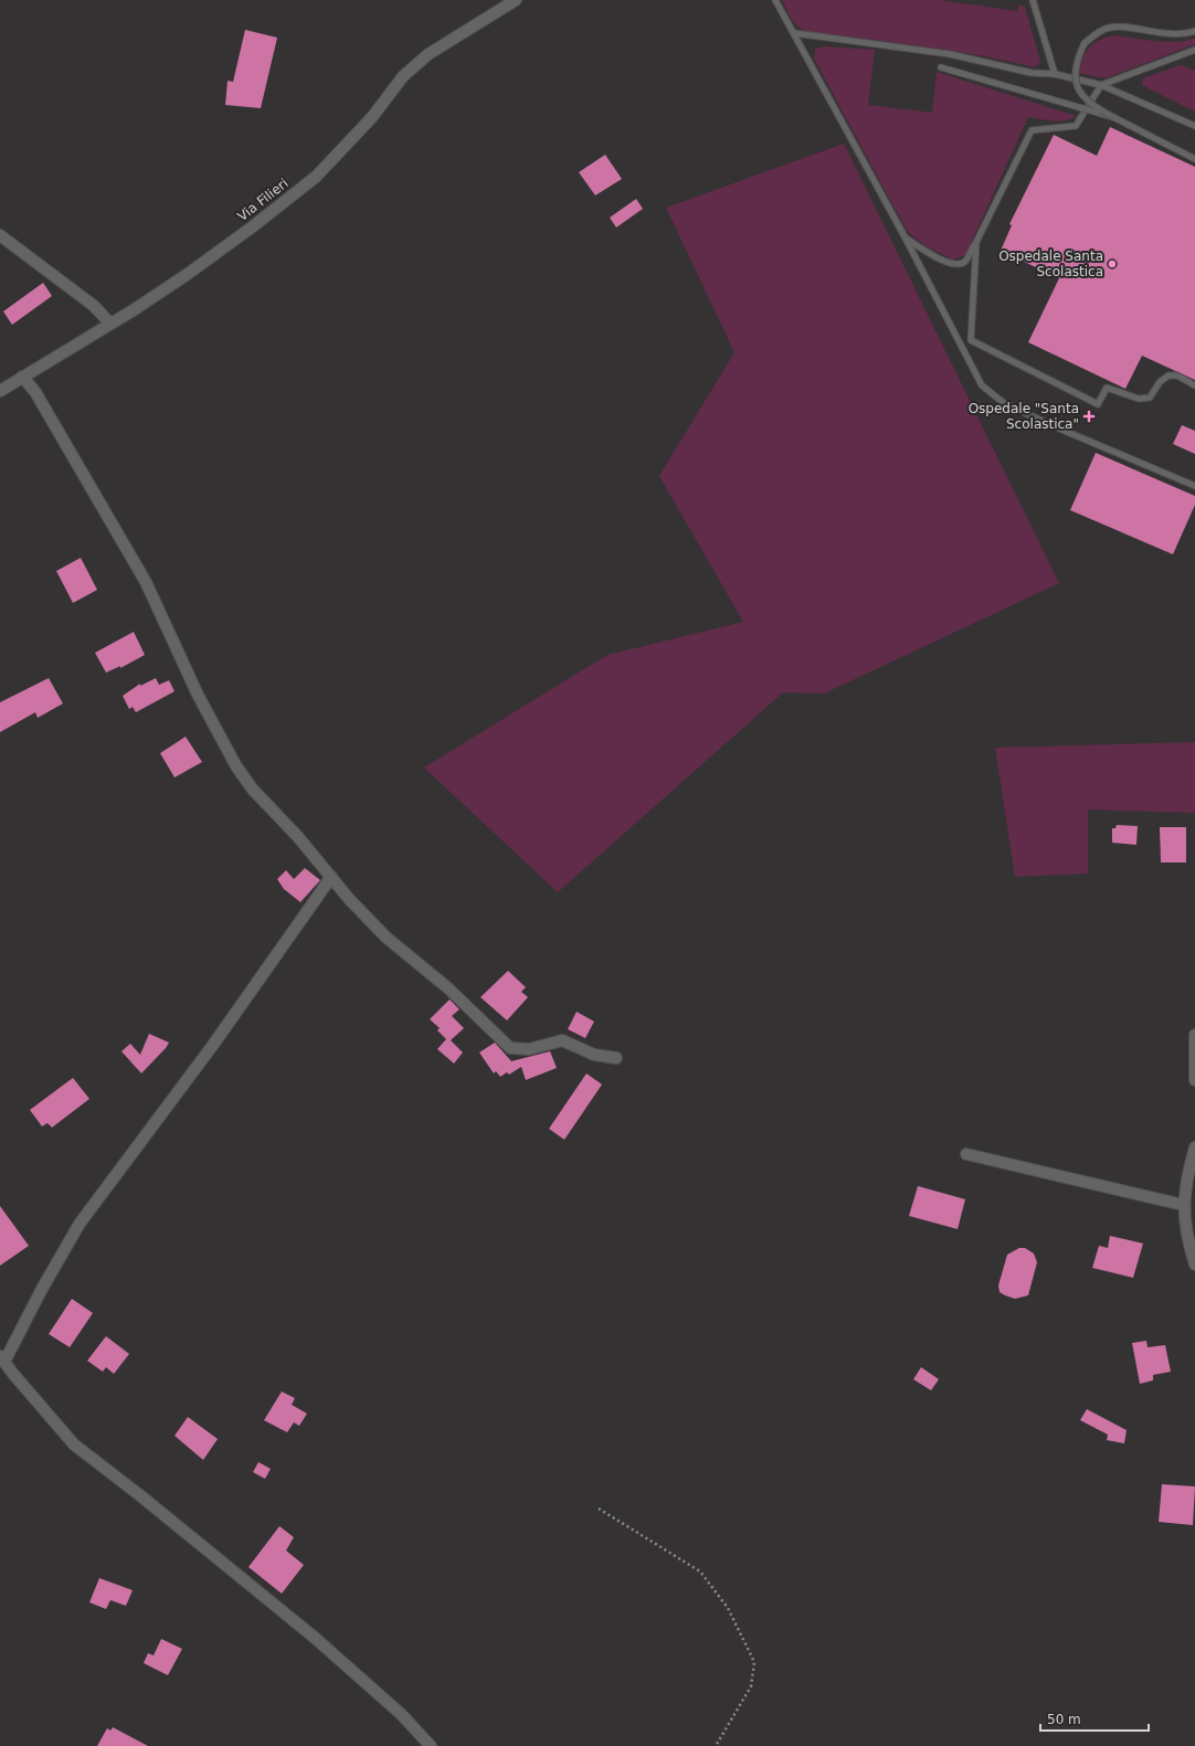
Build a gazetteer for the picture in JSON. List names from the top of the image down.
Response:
{
  "streets": {
    "street": ["Via Filieri"]
  },
  "places": {
    "other": ["Ospedale Santa Scolastica"],
    "health": ["Ospedale \"Santa Scolastica\""]
  },
  "scale_bar": "50 m"
}
